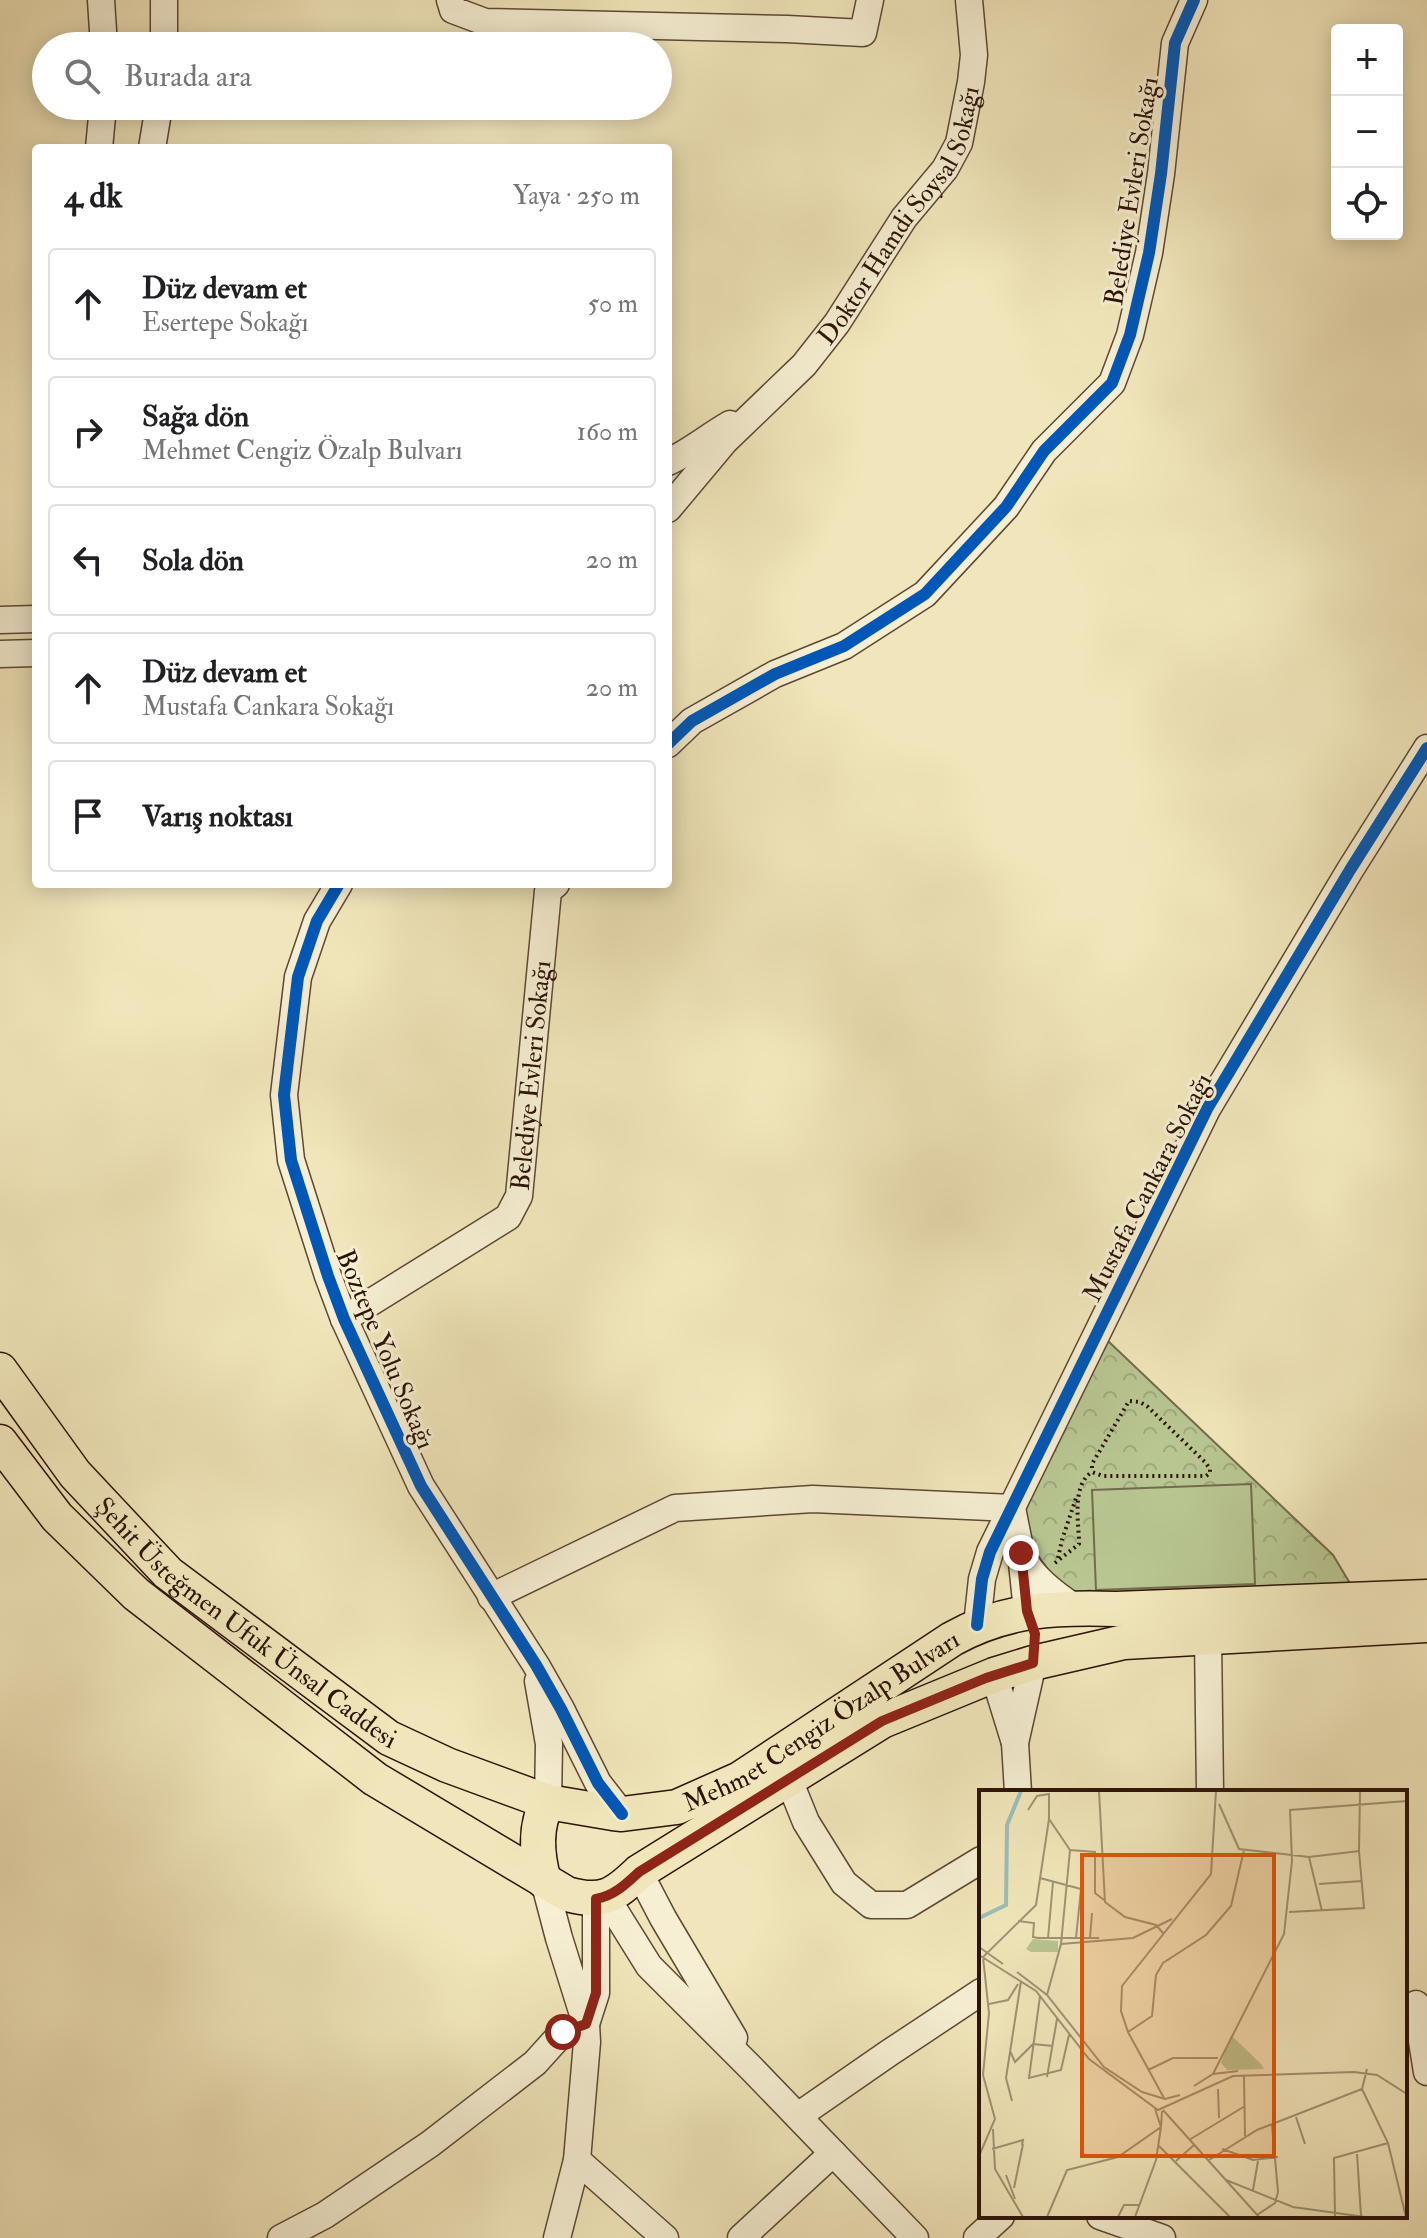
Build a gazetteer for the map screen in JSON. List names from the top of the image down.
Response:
{
  "streets": {
    "main road": ["Şehit Üsteğmen Ufuk Ünsal Caddesi", "Mehmet Cengiz Özalp Bulvarı"],
    "street": [
      "Belediye Evleri Sokağı",
      "Doktor Hamdi Soysal Sokağı",
      "Mustafa Cankara Sokağı",
      "Boztepe Yolu Sokağı"
    ]
  },
  "crossings": [
    ["Belediye Evleri Sokağı", "Boztepe Yolu Sokağı"],
    ["Mustafa Cankara Sokağı", "Mehmet Cengiz Özalp Bulvarı"],
    ["Boztepe Yolu Sokağı", "Şehit Üsteğmen Ufuk Ünsal Caddesi"],
    ["Boztepe Yolu Sokağı", "Mehmet Cengiz Özalp Bulvarı"],
    ["Şehit Üsteğmen Ufuk Ünsal Caddesi", "Mehmet Cengiz Özalp Bulvarı"]
  ],
  "page": {
    "map_buttons": ["+", "−"],
    "search": "Burada ara",
    "heading": ["4 dk", "Yaya · 250 m"],
    "list": [
      ["Düz devam et", "Esertepe Sokağı", "50 m"],
      ["Sağa dön", "Mehmet Cengiz Özalp Bulvarı", "160 m"],
      ["Sola dön", "20 m"],
      ["Düz devam et", "Mustafa Cankara Sokağı", "20 m"],
      "Varış noktası"
    ]
  }
}
